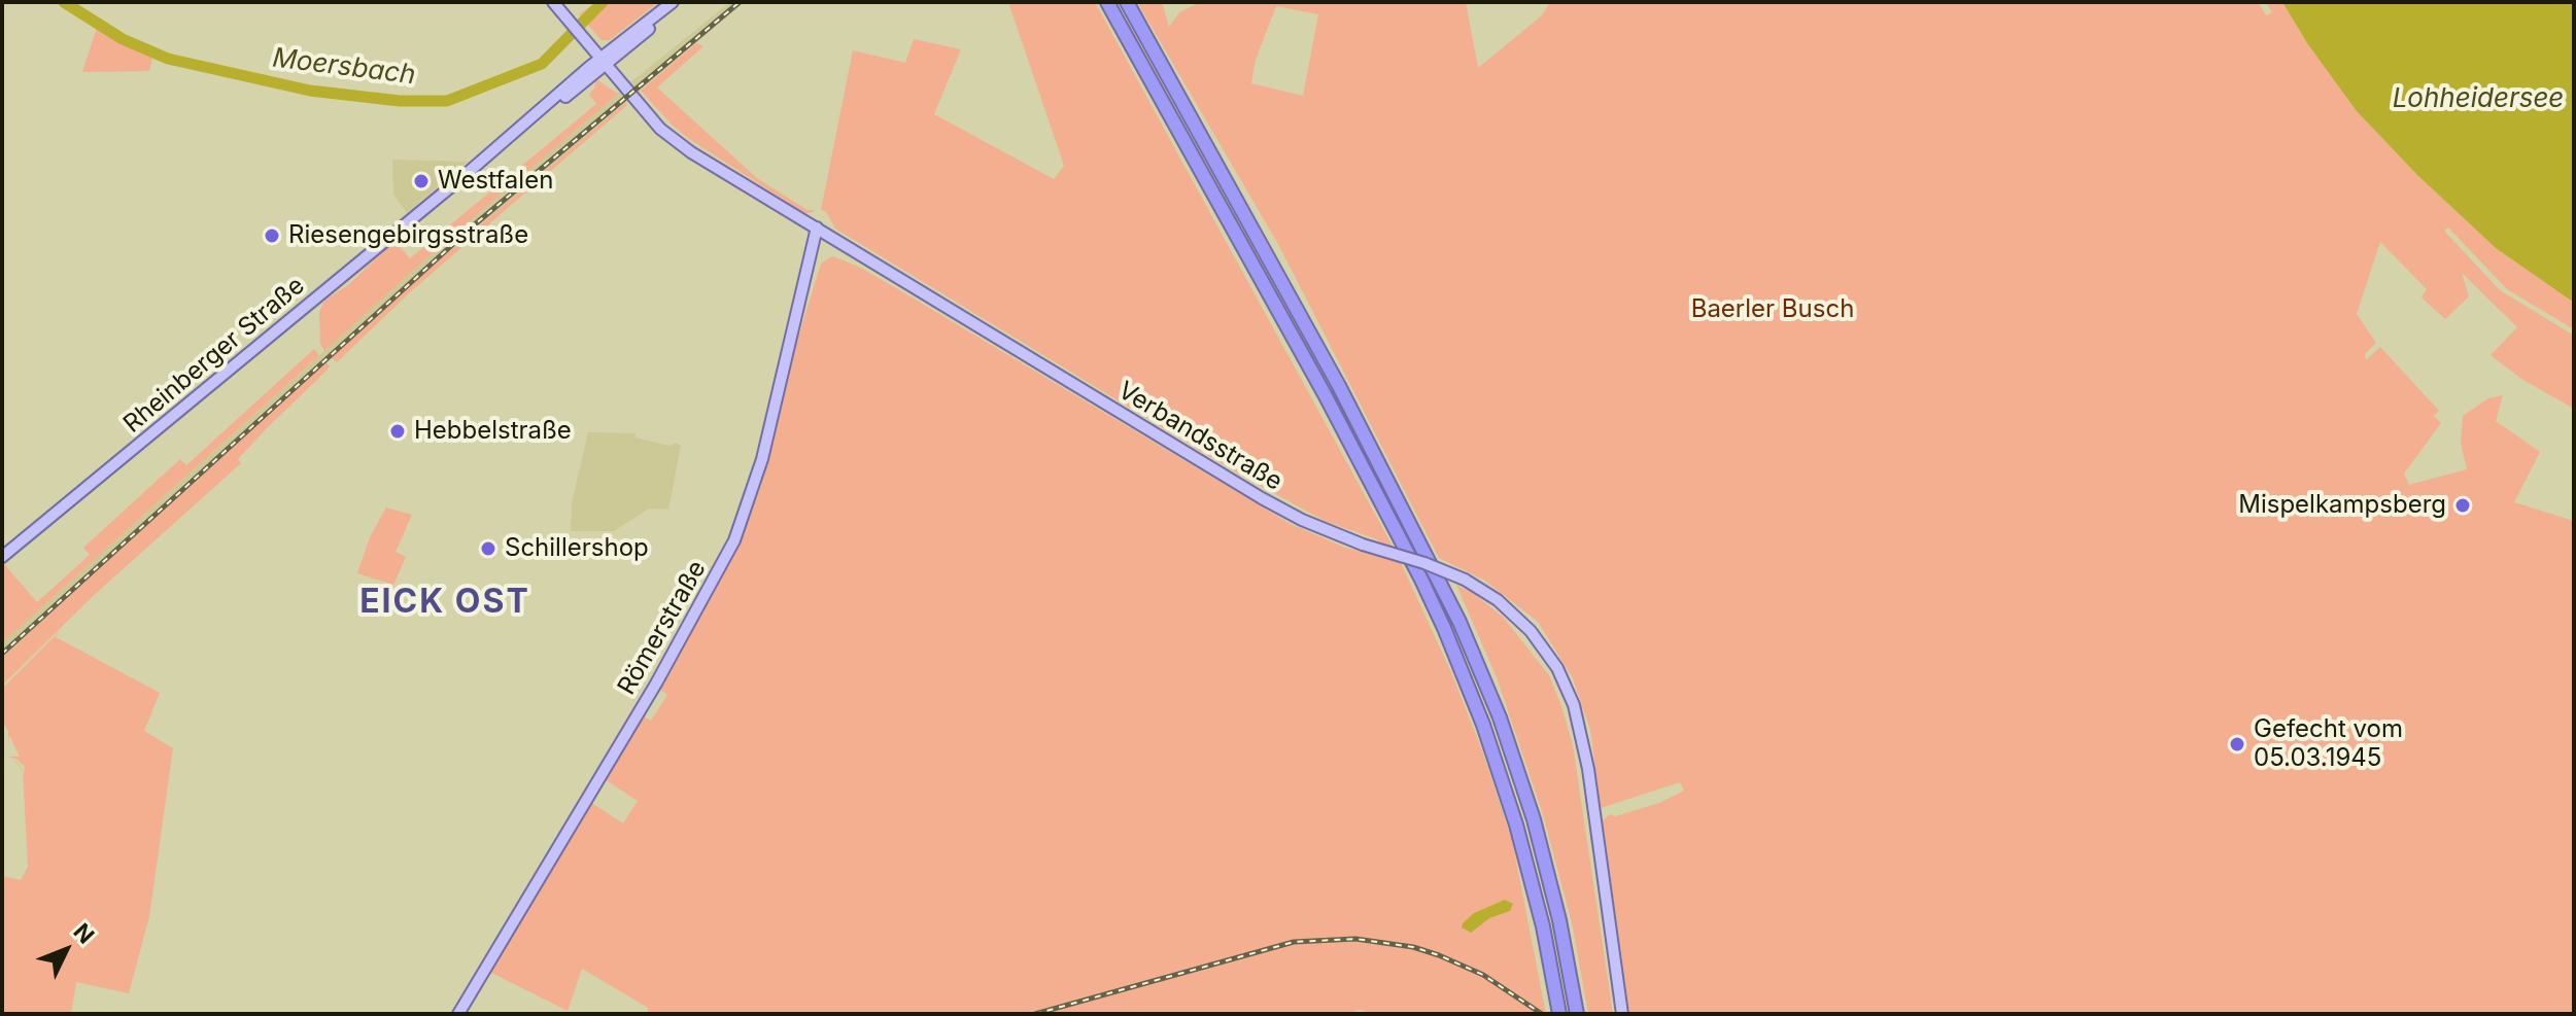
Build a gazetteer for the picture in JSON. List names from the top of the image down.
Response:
{
  "streets": {
    "main road": ["Rheinberger Straße", "Verbandsstraße", "Römerstraße"]
  },
  "crossings": [
    ["Rheinberger Straße", "Verbandsstraße"],
    ["Verbandsstraße", "Römerstraße"]
  ],
  "districts": ["EICK OST"],
  "water": ["Moersbach", "Lohheidersee"],
  "parks": ["Baerler Busch"],
  "places": [
    "Westfalen",
    "Riesengebirgsstraße",
    "Hebbelstraße",
    "Mispelkampsberg",
    "Schillershop",
    "Gefecht vom 05.03.1945"
  ],
  "north": "top right"
}
